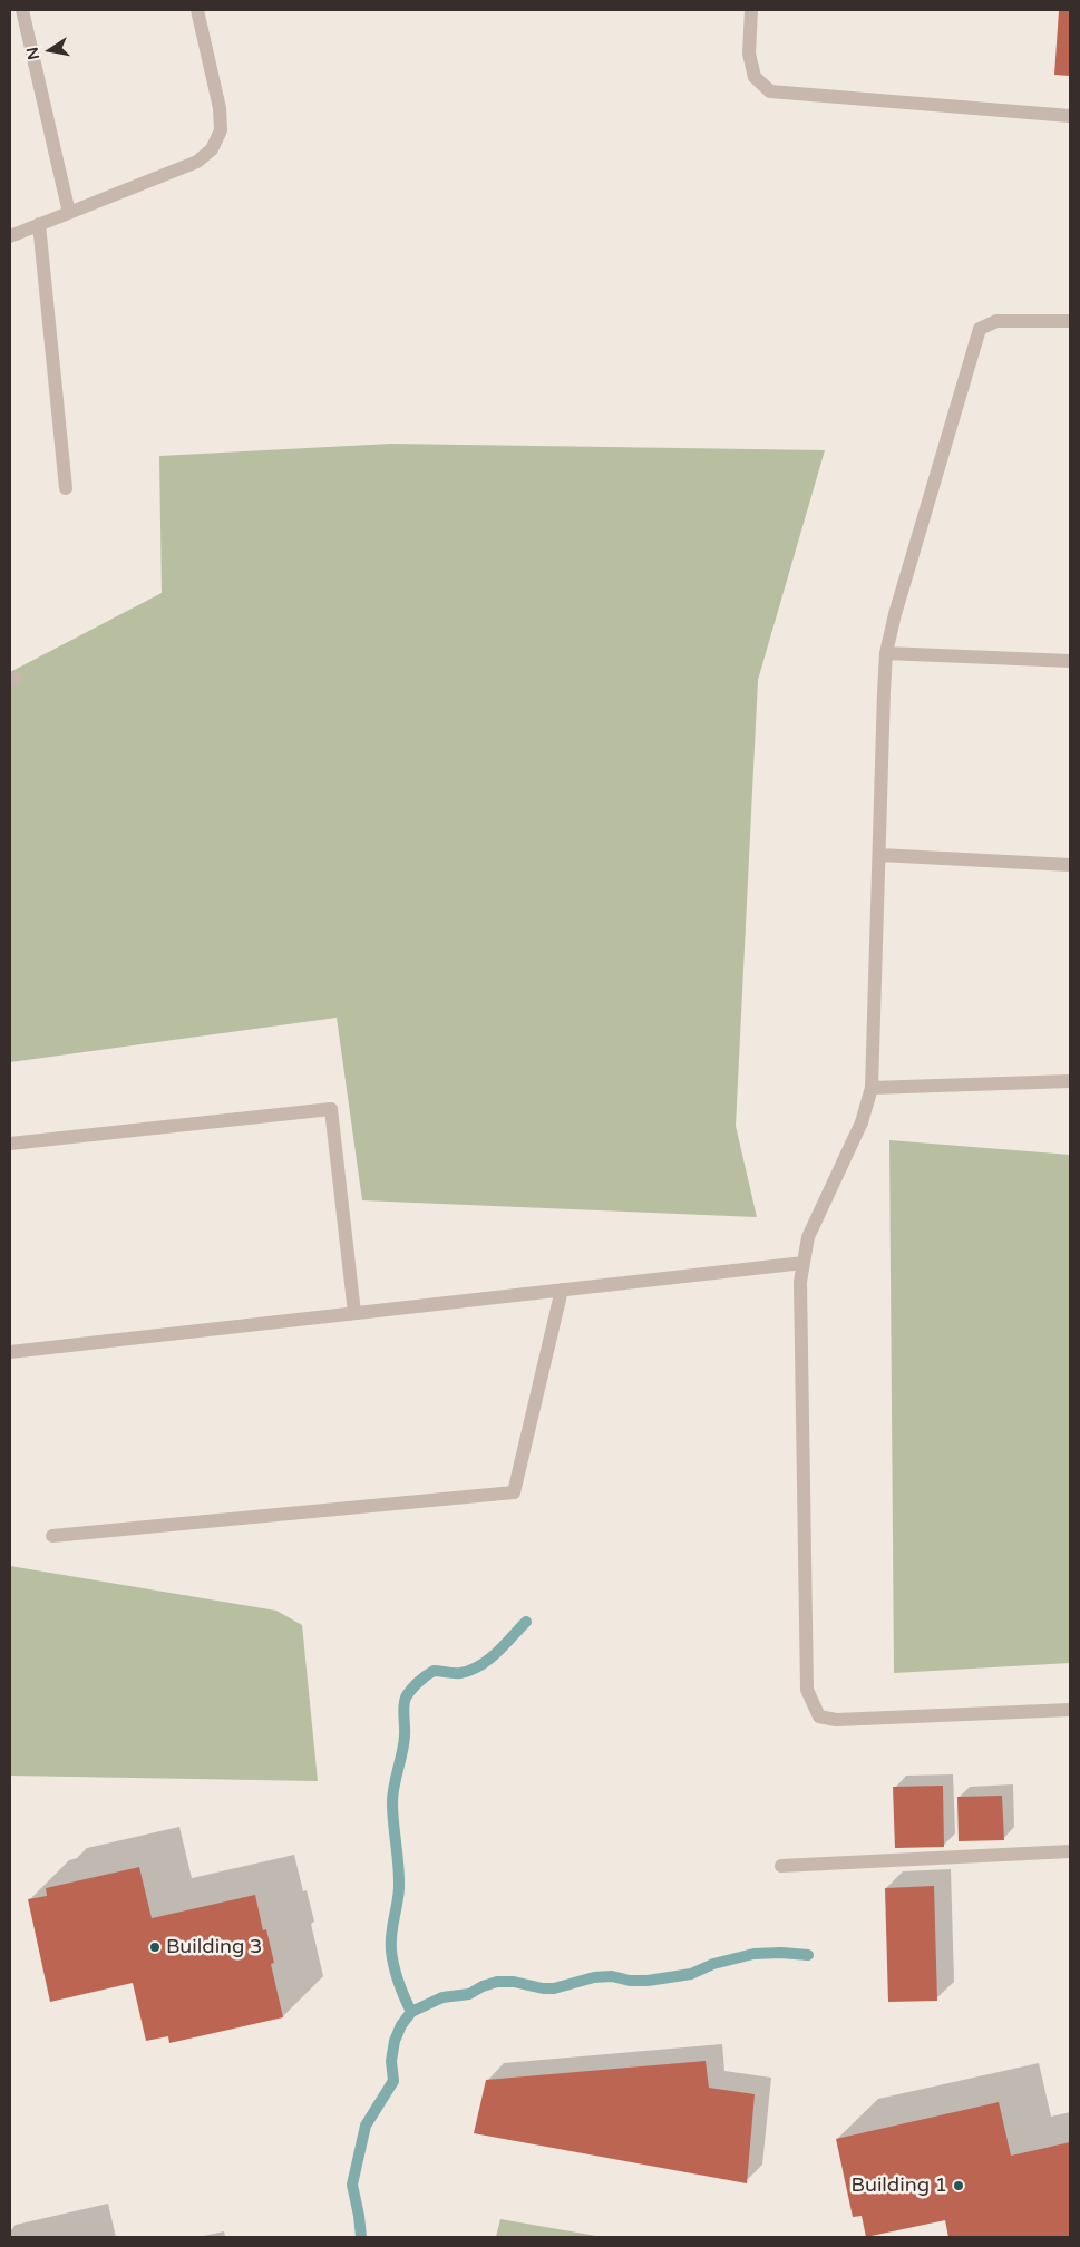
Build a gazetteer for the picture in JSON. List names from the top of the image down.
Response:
{
  "places": ["Building 3", "Building 1"],
  "north": "left"
}
